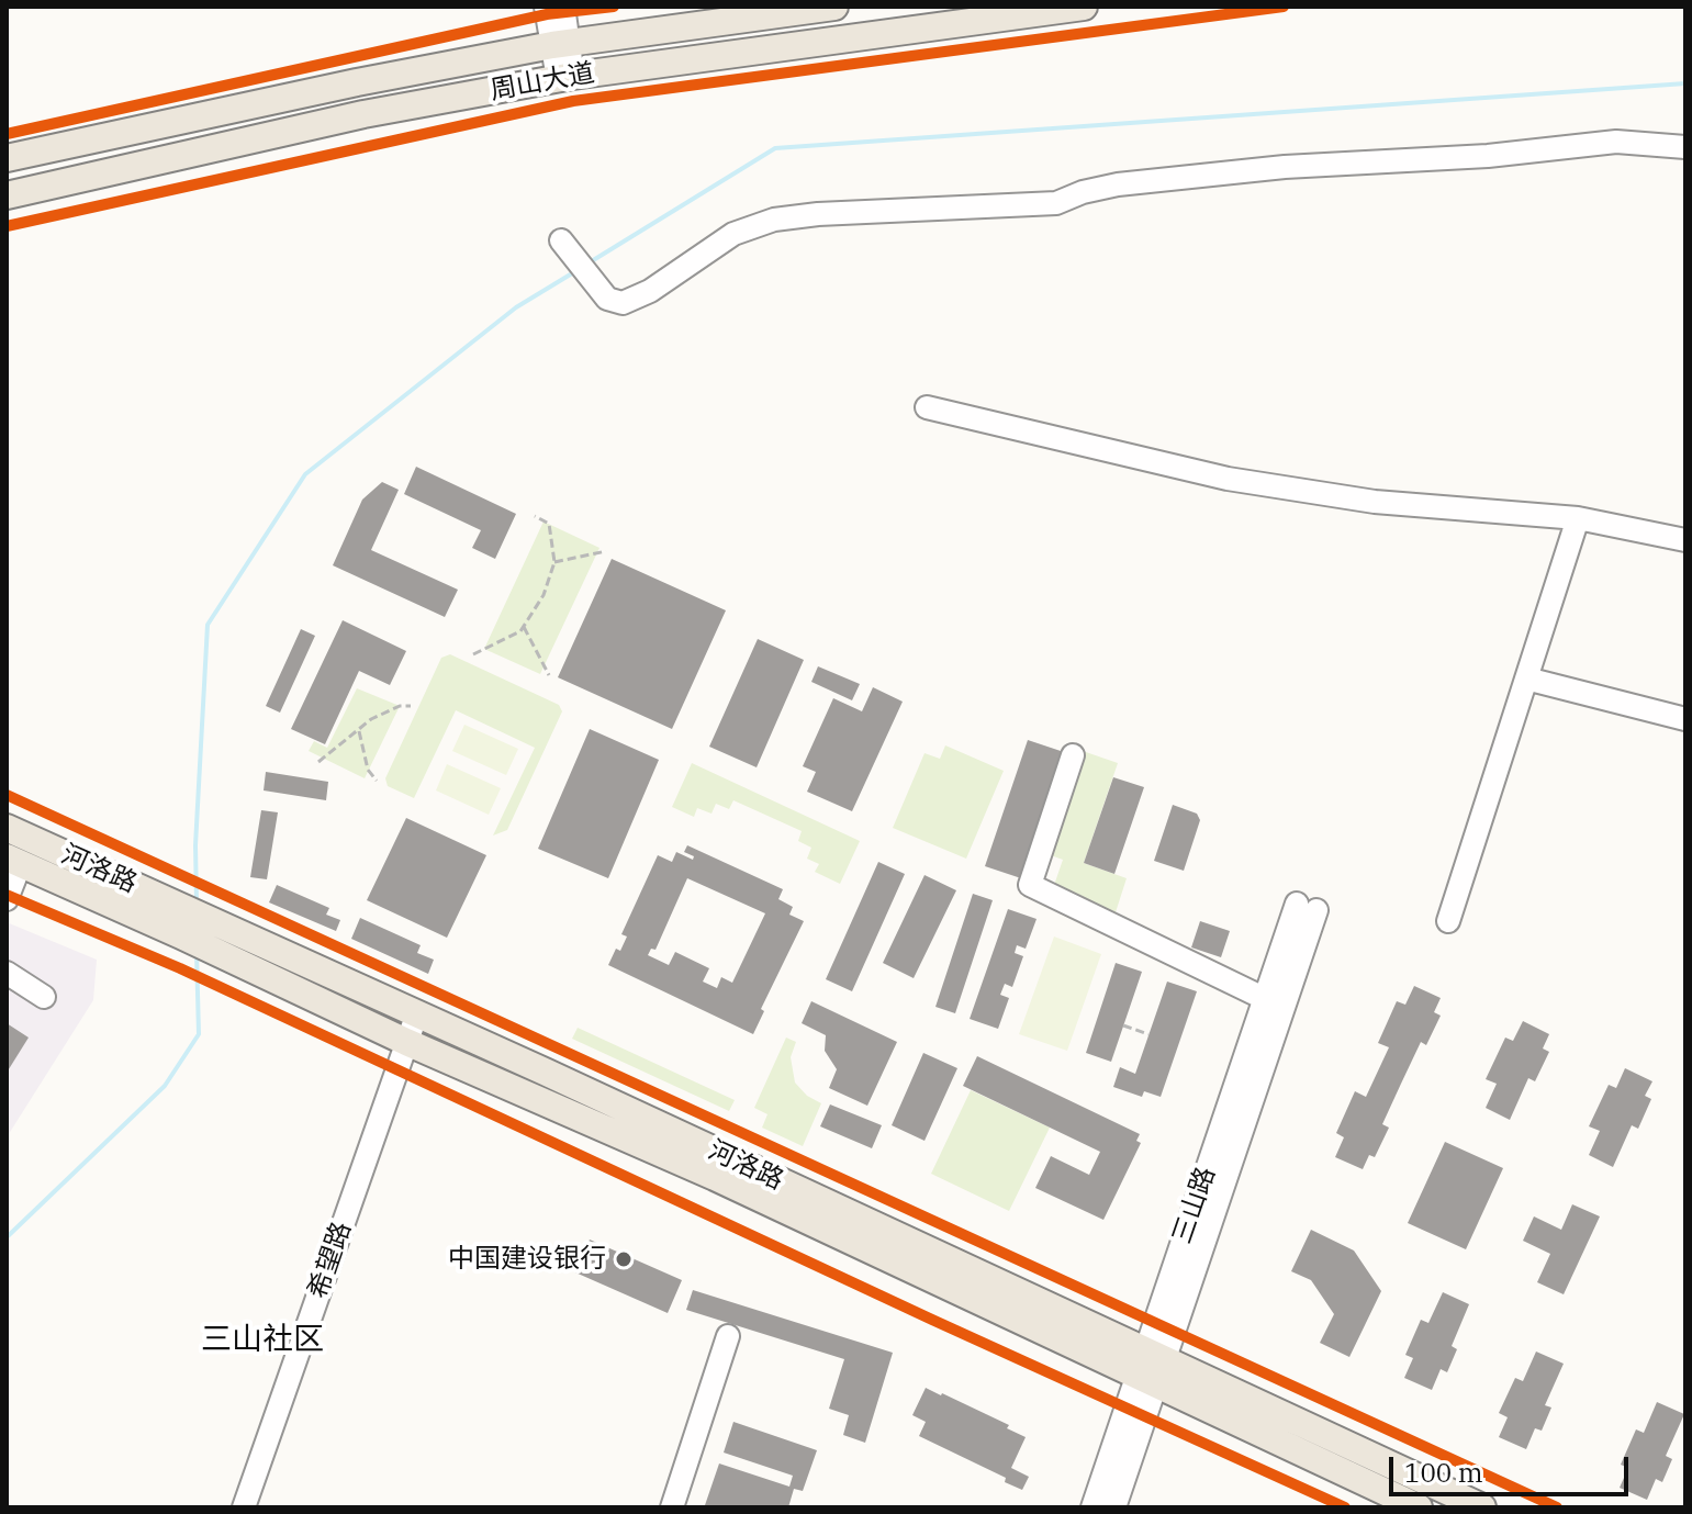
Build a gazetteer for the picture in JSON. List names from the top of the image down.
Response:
{
  "streets": {
    "main road": ["周山大道", "河洛路"],
    "street": ["三山路", "希望路"]
  },
  "crossings": [
    ["河洛路", "三山路"],
    ["河洛路", "希望路"]
  ],
  "districts": ["三山社区"],
  "places": ["中国建设银行"],
  "scale_bar": "100 m"
}
